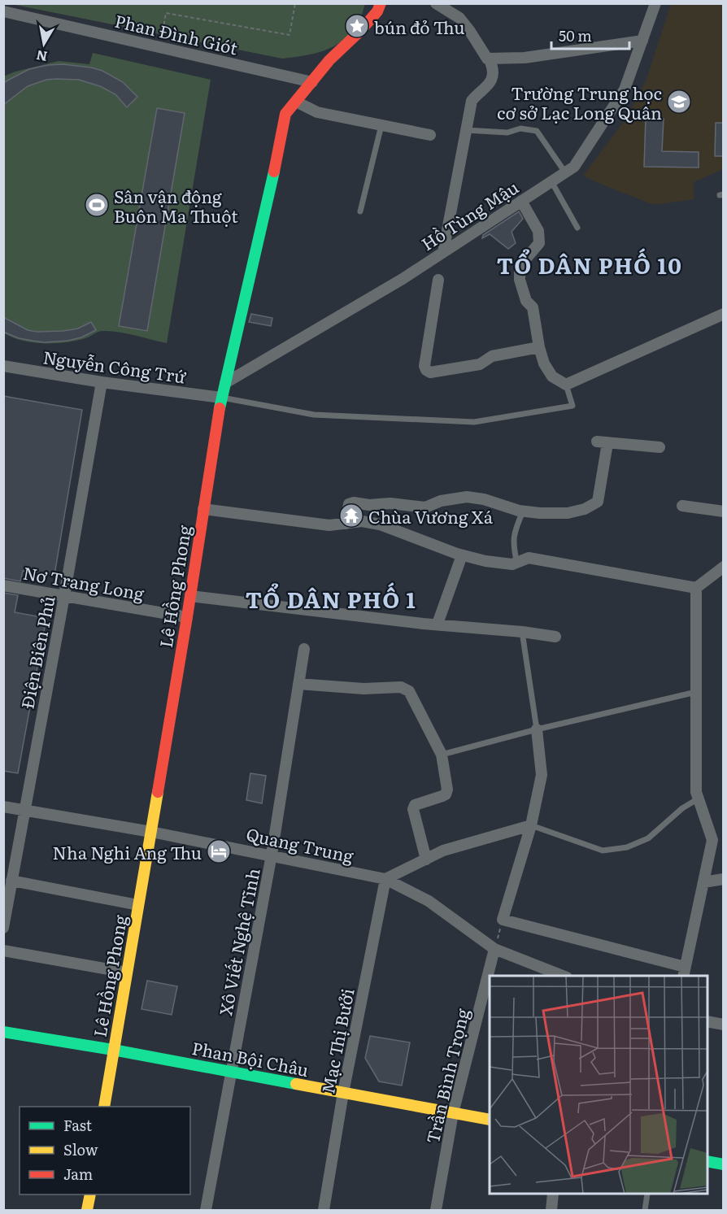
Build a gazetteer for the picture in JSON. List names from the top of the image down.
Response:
{
  "streets": {
    "street": [
      "Phan Đình Giót",
      "Hồ Tùng Mậu",
      "Nguyễn Công Trứ",
      "Nơ Trang Long",
      "Lê Hồng Phong",
      "Điện Biên Phủ",
      "Quang Trung",
      "Xô Viết Nghệ Tĩnh",
      "Mạc Thị Bưởi",
      "Phan Bội Châu",
      "Trần Bình Trọng"
    ]
  },
  "crossings": [
    ["Phan Đình Giót", "Lê Hồng Phong"],
    ["Hồ Tùng Mậu", "Lê Hồng Phong"],
    ["Nguyễn Công Trứ", "Lê Hồng Phong"],
    ["Nguyễn Công Trứ", "Điện Biên Phủ"],
    ["Nơ Trang Long", "Lê Hồng Phong"],
    ["Nơ Trang Long", "Điện Biên Phủ"],
    ["Lê Hồng Phong", "Quang Trung"],
    ["Lê Hồng Phong", "Phan Bội Châu"],
    ["Điện Biên Phủ", "Quang Trung"],
    ["Quang Trung", "Xô Viết Nghệ Tĩnh"],
    ["Quang Trung", "Mạc Thị Bưởi"],
    ["Quang Trung", "Trần Bình Trọng"],
    ["Xô Viết Nghệ Tĩnh", "Phan Bội Châu"],
    ["Mạc Thị Bưởi", "Phan Bội Châu"],
    ["Phan Bội Châu", "Trần Bình Trọng"]
  ],
  "districts": ["TỔ DÂN PHỐ 10", "TỔ DÂN PHỐ 1"],
  "places": {
    "place": ["bún đỏ Thu"],
    "school or university": ["Trường Trung học cơ sở Lạc Long Quân"],
    "sports": ["Sân vận động Buôn Ma Thuột"],
    "temple": ["Chùa Vương Xá"],
    "hotel": ["Nha Nghi Ang Thu"]
  },
  "legend": ["Fast", "Slow", "Jam"],
  "scale_bar": "50 m",
  "north": "bottom"
}
